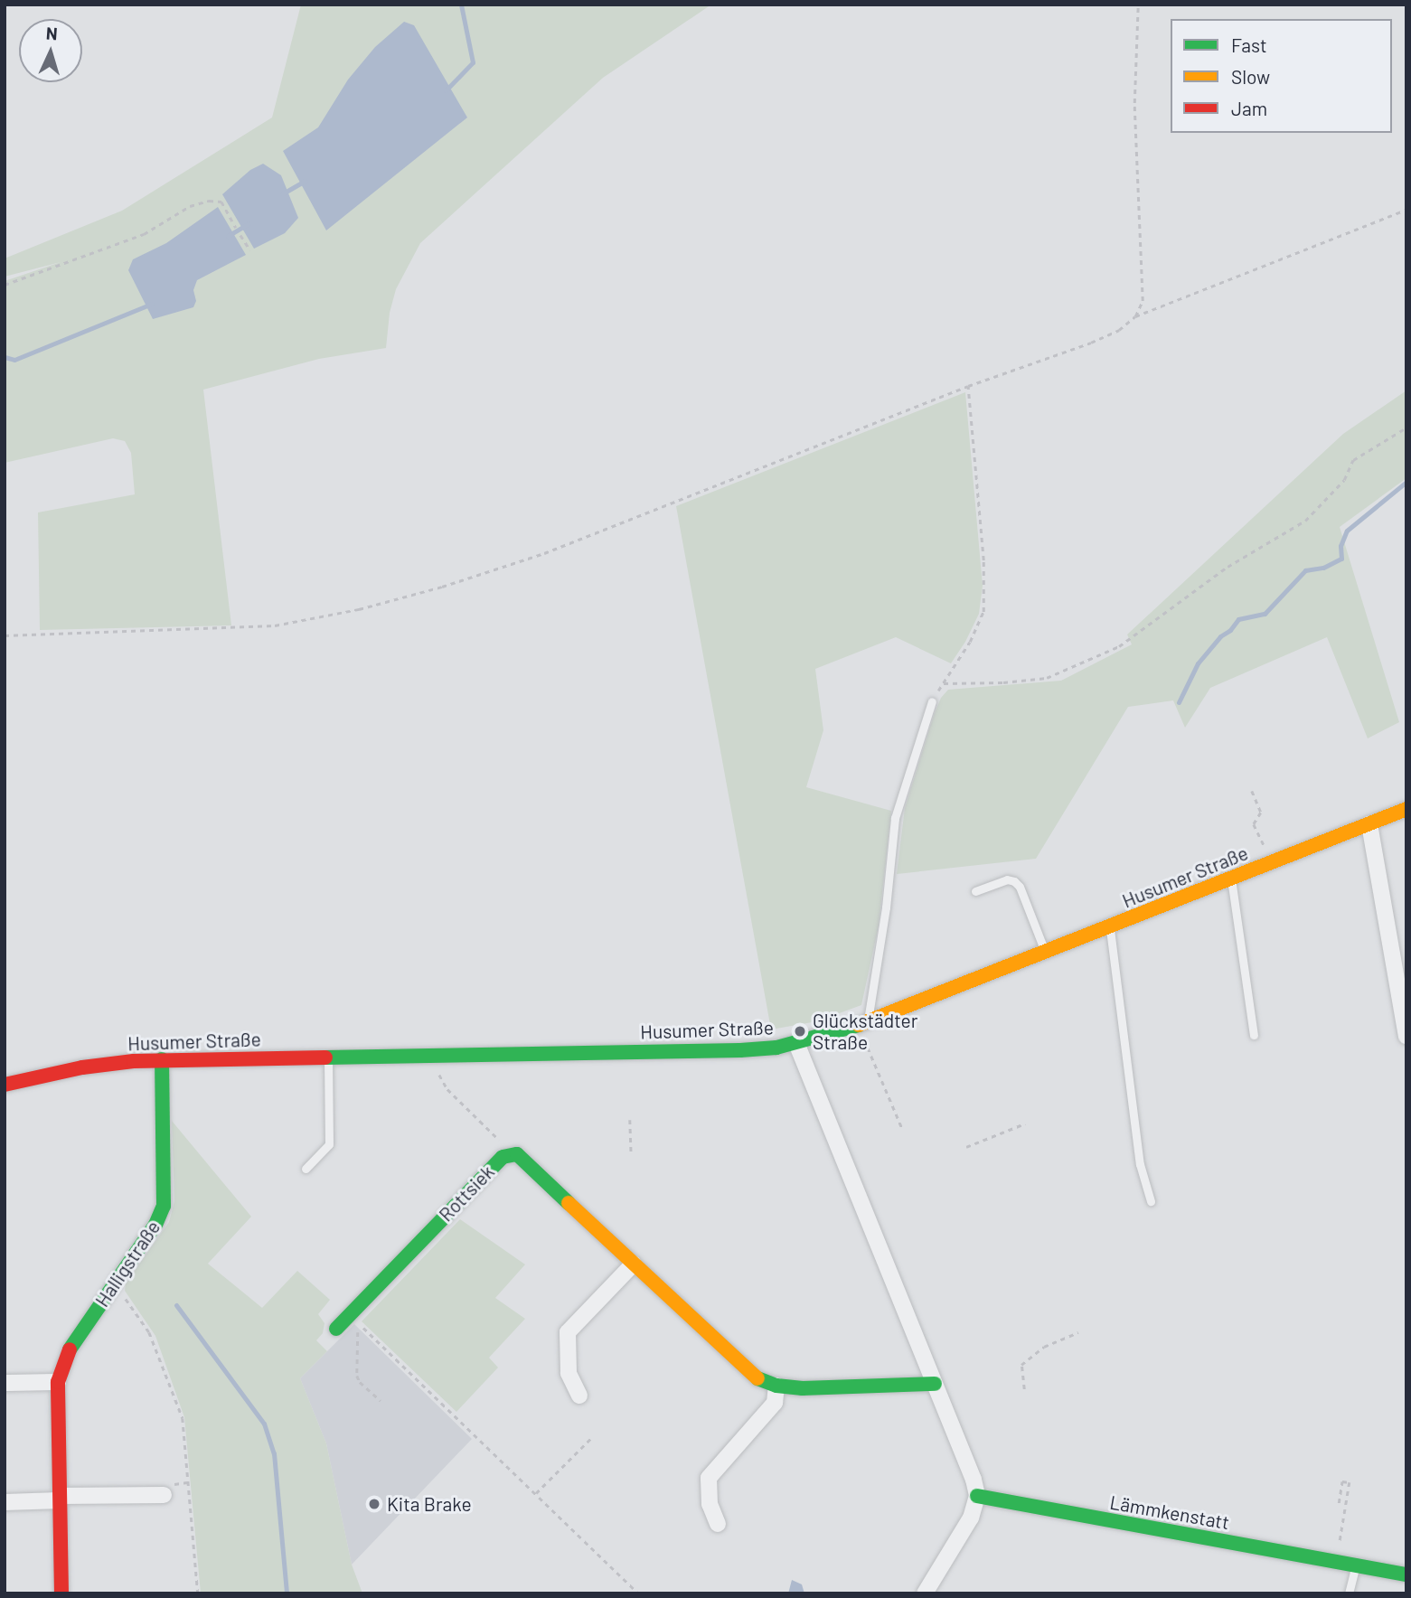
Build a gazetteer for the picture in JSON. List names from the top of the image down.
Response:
{
  "streets": {
    "street": [
      "Husumer Straße",
      "Rottsiek",
      "Halligstraße",
      "Lämmkenstatt"
    ]
  },
  "crossings": [
    ["Husumer Straße", "Halligstraße"]
  ],
  "places": ["Glückstädter Straße", "Kita Brake"],
  "legend": ["Fast", "Slow", "Jam"],
  "north": "top"
}
